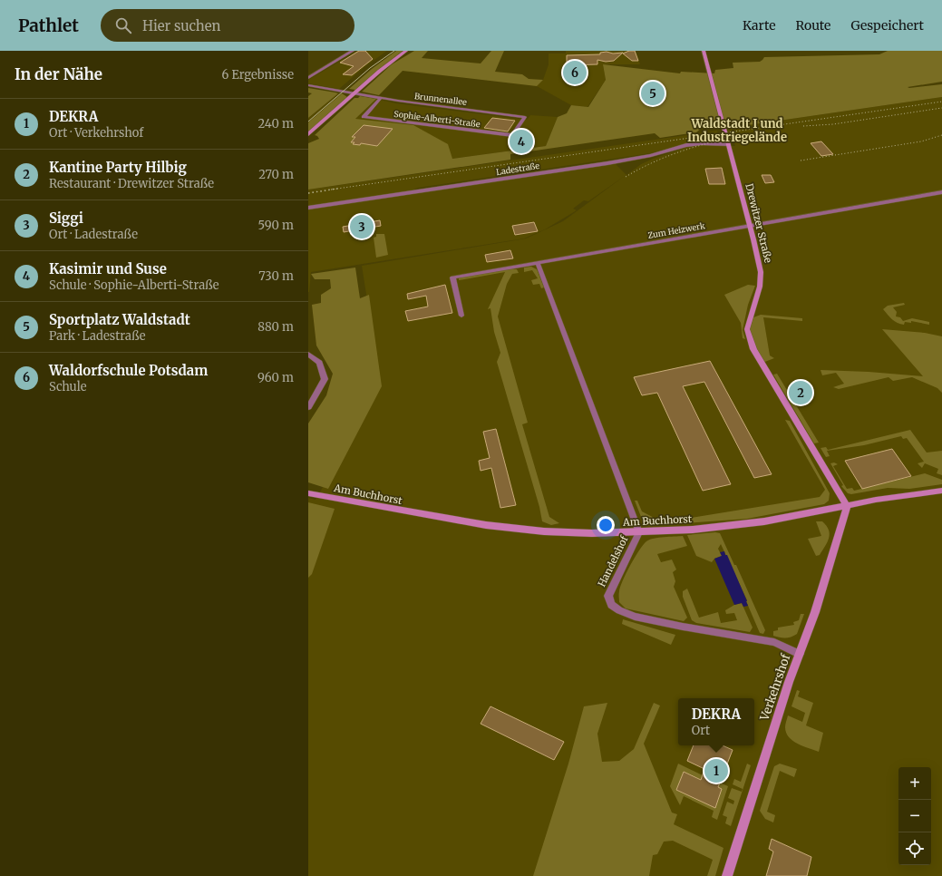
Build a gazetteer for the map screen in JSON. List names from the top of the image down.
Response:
{
  "streets": {
    "main road": ["Drewitzer Straße", "Am Buchhorst", "Verkehrshof"],
    "street": [
      "Brunnenallee",
      "Sophie-Alberti-Straße",
      "Ladestraße",
      "Zum Heizwerk",
      "Handelshof"
    ]
  },
  "crossings": [
    ["Brunnenallee", "Sophie-Alberti-Straße"],
    ["Ladestraße", "Drewitzer Straße"],
    ["Drewitzer Straße", "Zum Heizwerk"],
    ["Drewitzer Straße", "Am Buchhorst"],
    ["Drewitzer Straße", "Verkehrshof"],
    ["Zum Heizwerk", "Handelshof"],
    ["Am Buchhorst", "Handelshof"],
    ["Am Buchhorst", "Verkehrshof"],
    ["Handelshof", "Verkehrshof"]
  ],
  "districts": ["Waldstadt I und Industriegelände"],
  "page": {
    "header": "Pathlet",
    "search": "Hier suchen",
    "nav": ["Karte", "Route", "Gespeichert"],
    "heading": ["In der Nähe", "6 Ergebnisse"],
    "pins": [
      "6",
      "5",
      "4",
      "3",
      "2",
      "1"
    ],
    "list": [
      {
        "mark": "1",
        "name": "DEKRA",
        "note": "Ort · Verkehrshof",
        "value": "240 m"
      },
      {
        "mark": "2",
        "name": "Kantine Party Hilbig",
        "note": "Restaurant · Drewitzer Straße",
        "value": "270 m"
      },
      {
        "mark": "3",
        "name": "Siggi",
        "note": "Ort · Ladestraße",
        "value": "590 m"
      },
      {
        "mark": "4",
        "name": "Kasimir und Suse",
        "note": "Schule · Sophie-Alberti-Straße",
        "value": "730 m"
      },
      {
        "mark": "5",
        "name": "Sportplatz Waldstadt",
        "note": "Park · Ladestraße",
        "value": "880 m"
      },
      {
        "mark": "6",
        "name": "Waldorfschule Potsdam",
        "note": "Schule",
        "value": "960 m"
      }
    ],
    "popup": ["DEKRA", "Ort"],
    "map_buttons": ["+", "−"]
  }
}
